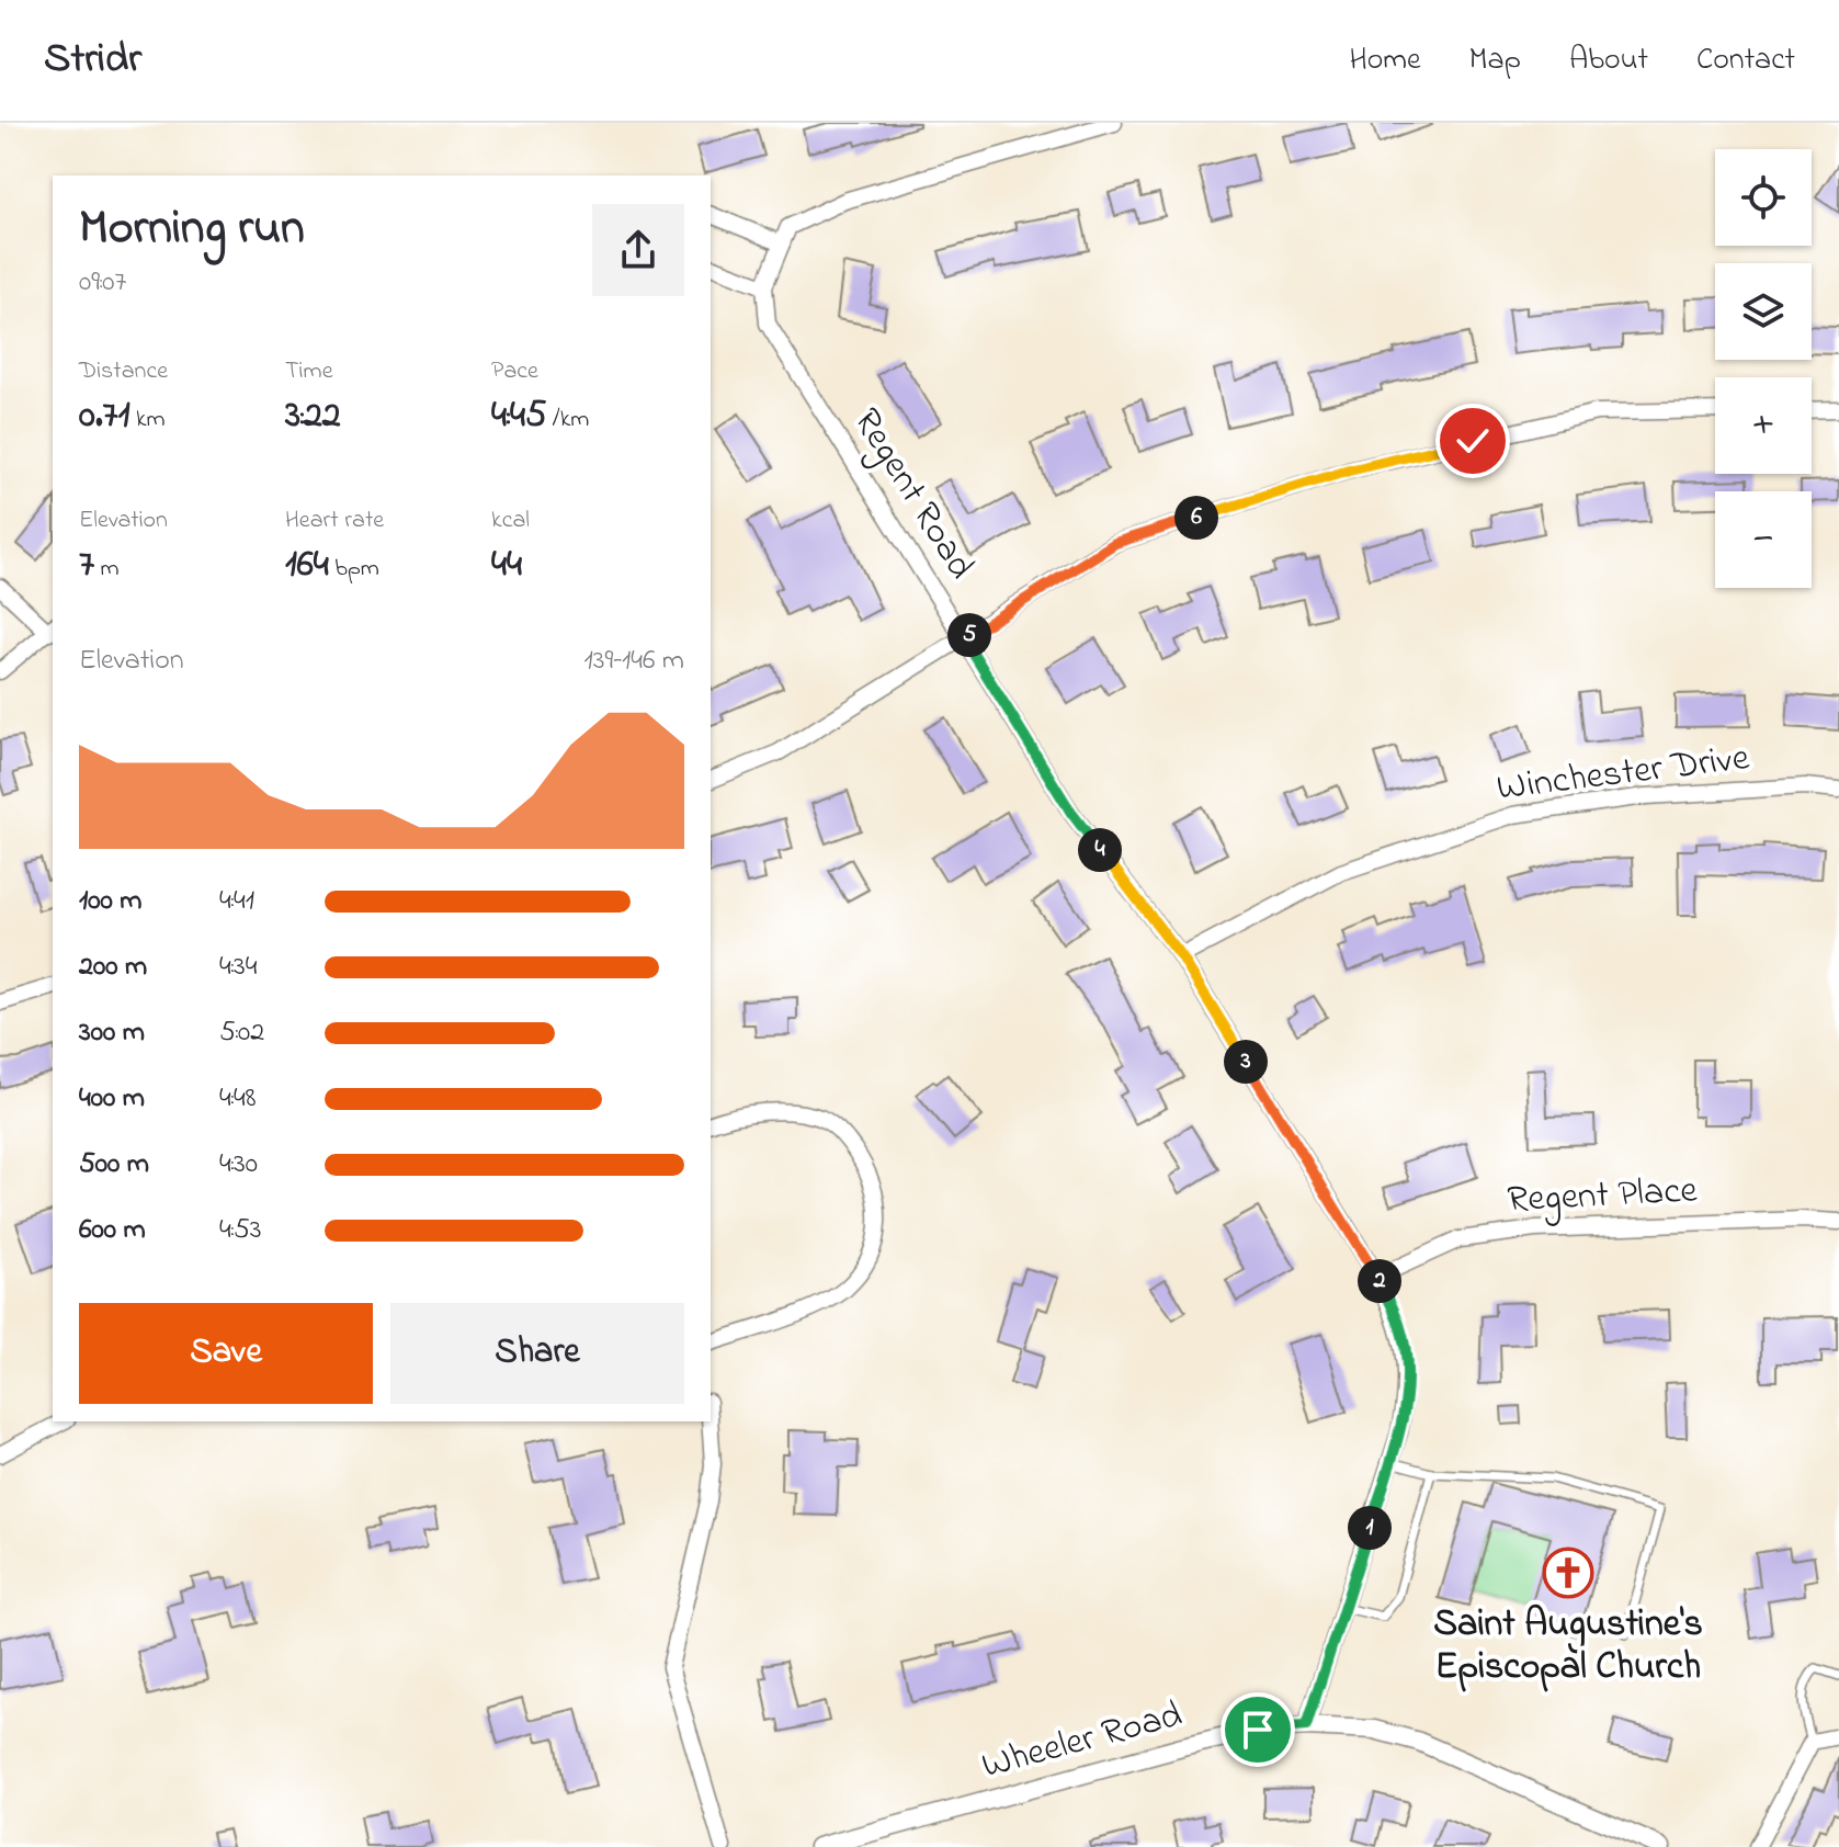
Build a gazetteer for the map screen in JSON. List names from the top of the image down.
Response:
{
  "streets": {
    "street": [
      "Regent Road",
      "Winchester Drive",
      "Regent Place",
      "Wheeler Road"
    ]
  },
  "crossings": [
    ["Regent Road", "Winchester Drive"],
    ["Regent Road", "Regent Place"],
    ["Regent Road", "Wheeler Road"]
  ],
  "places": {
    "church": ["Saint Augustine's Episcopal Church"]
  },
  "page": {
    "header": "Stridr",
    "nav": [
      "Home",
      "Map",
      "About",
      "Contact"
    ],
    "map_buttons": ["+", "−"],
    "heading": ["Morning run", "09:07"],
    "stats": [
      ["Distance", "0.71 km"],
      ["Time", "3:22"],
      ["Pace", "4:45 /km"],
      ["Elevation", "7 m"],
      ["Heart rate", "164 bpm"],
      ["kcal", "44"]
    ],
    "pins": [
      "6",
      "5",
      "4",
      "3",
      "2",
      "1"
    ],
    "chart": ["Elevation", "139–146 m"],
    "list": [
      {
        "name": "100 m",
        "note": "4:41"
      },
      {
        "name": "200 m",
        "note": "4:34"
      },
      {
        "name": "300 m",
        "note": "5:02"
      },
      {
        "name": "400 m",
        "note": "4:48"
      },
      {
        "name": "500 m",
        "note": "4:30"
      },
      {
        "name": "600 m",
        "note": "4:53"
      }
    ],
    "buttons": ["Save", "Share"]
  }
}
